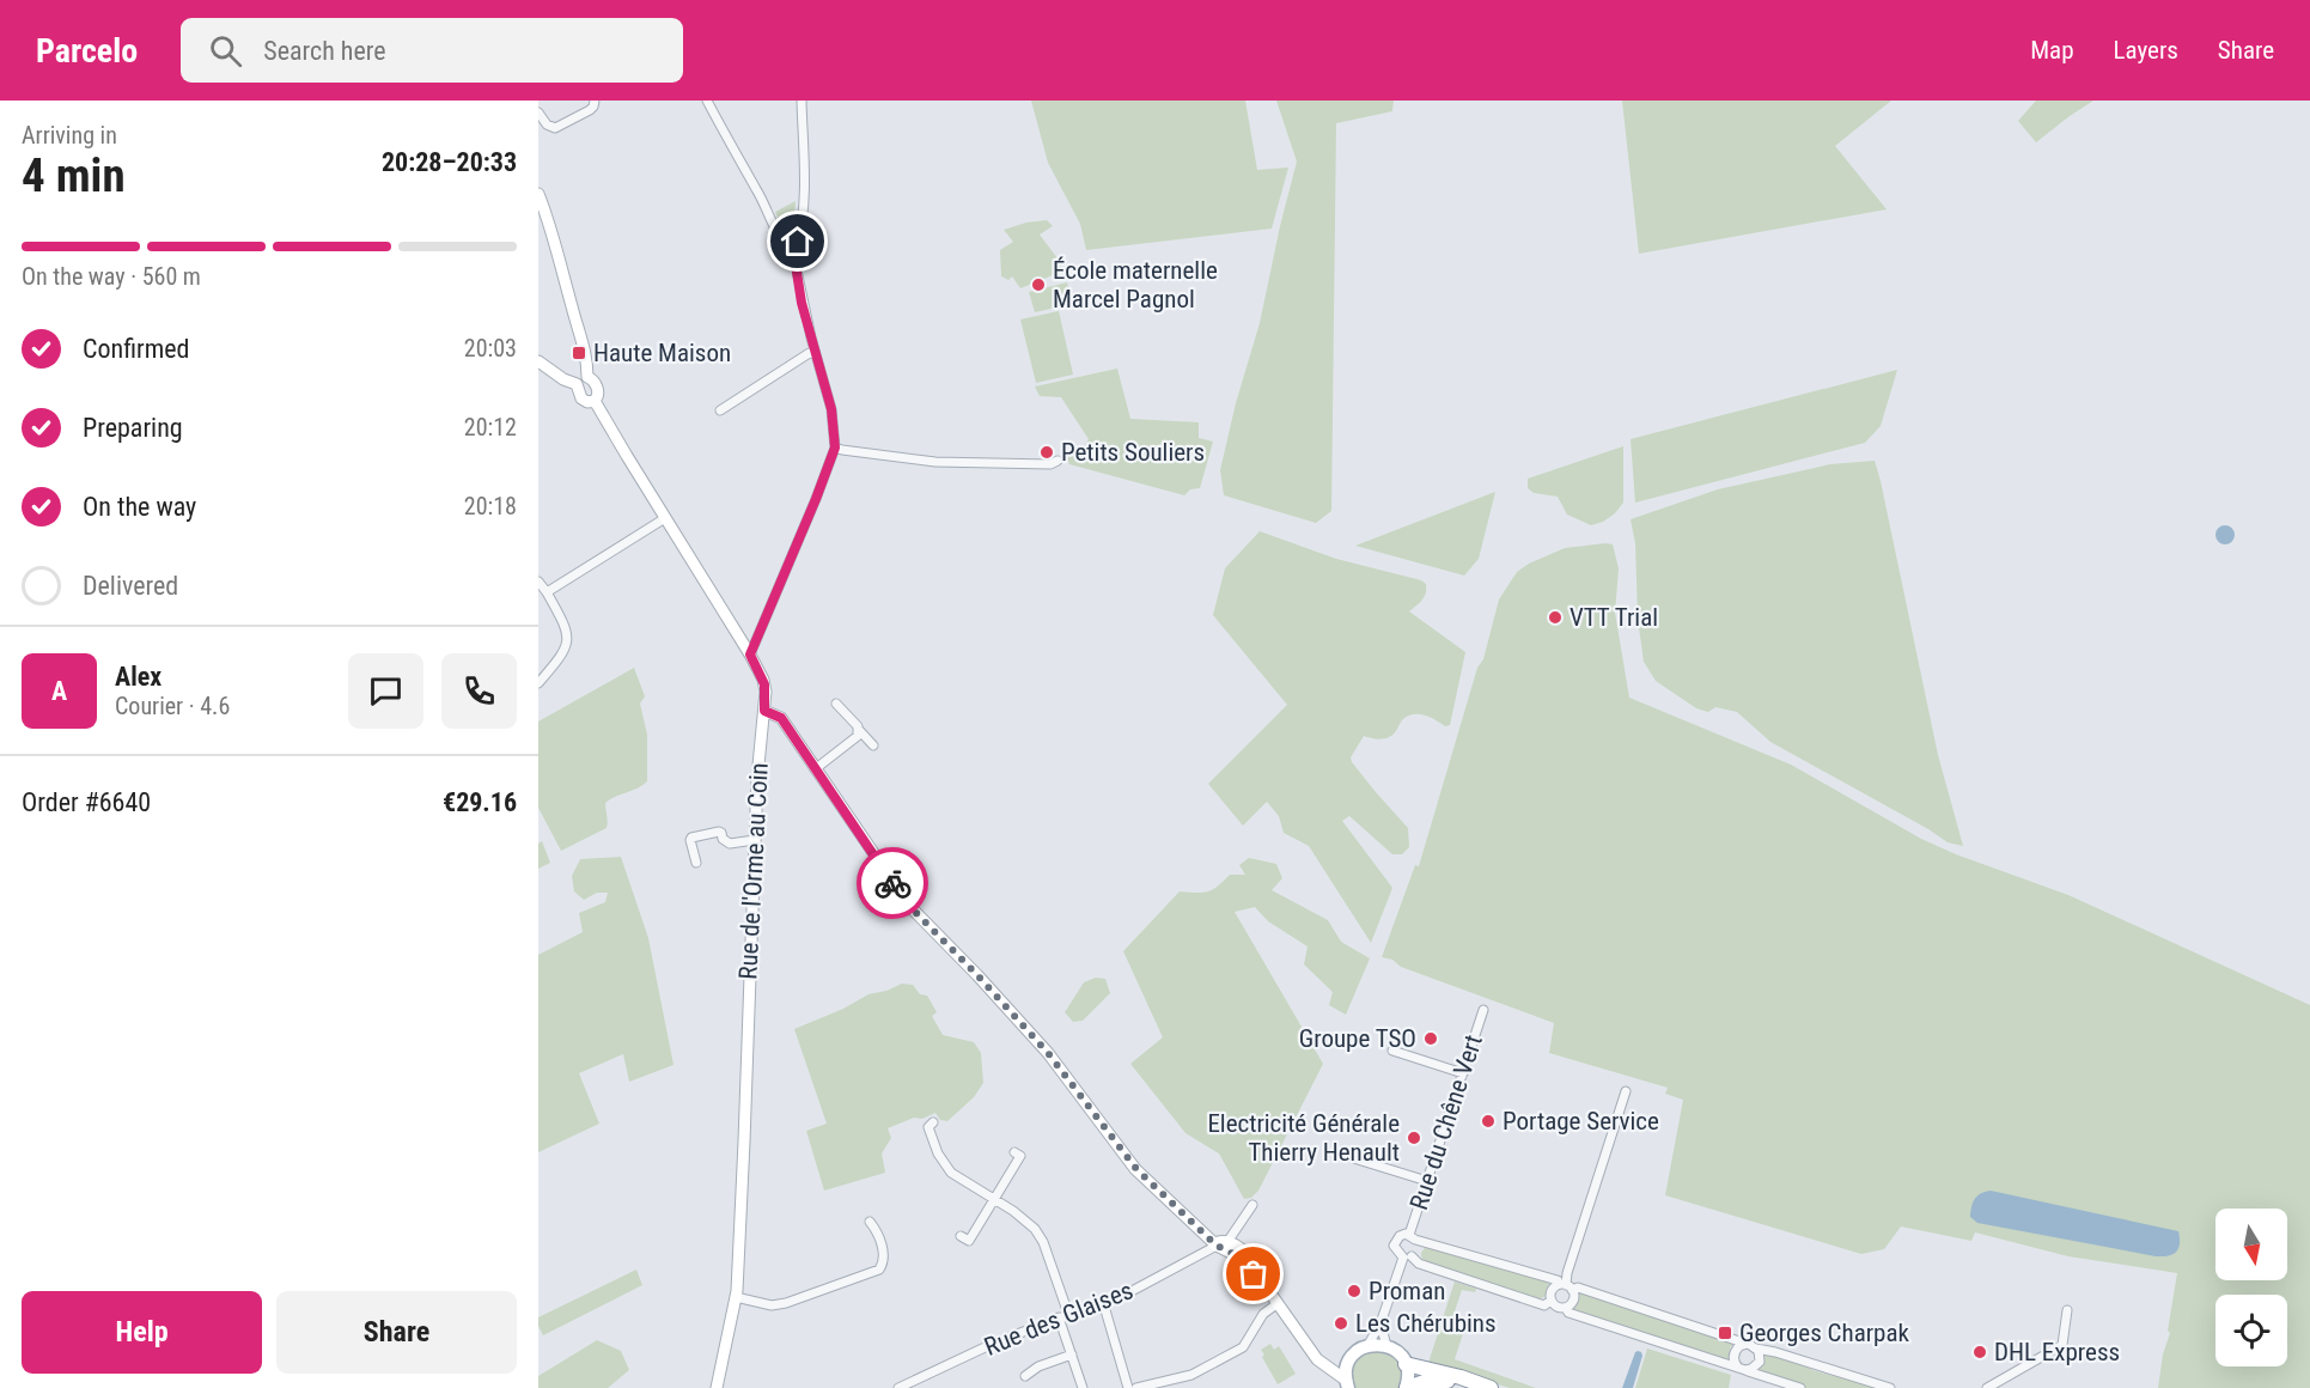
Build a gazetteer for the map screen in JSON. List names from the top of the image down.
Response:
{
  "streets": {
    "main road": ["Rue de l'Orme au Coin"],
    "street": ["Rue du Chêne Vert", "Rue des Glaises"]
  },
  "places": {
    "other": [
      "École maternelle Marcel Pagnol",
      "Petits Souliers",
      "VTT Trial",
      "Groupe TSO",
      "Portage Service",
      "Electricité Générale Thierry Henault",
      "Proman",
      "Les Chérubins",
      "DHL Express"
    ],
    "transit": ["Haute Maison", "Georges Charpak"]
  },
  "north": "bottom",
  "page": {
    "header": "Parcelo",
    "search": "Search here",
    "nav": ["Map", "Layers", "Share"],
    "heading": ["4 min", "Arriving in", "20:28–20:33"],
    "panel": [
      "Alex",
      "Courier · 4.6",
      "Order #6640",
      "€29.16"
    ],
    "bar": "On the way · 560 m",
    "list": [
      ["Confirmed", "20:03"],
      ["Preparing", "20:12"],
      ["On the way", "20:18"],
      "Delivered"
    ],
    "round": "A",
    "buttons": ["Help", "Share"]
  }
}
